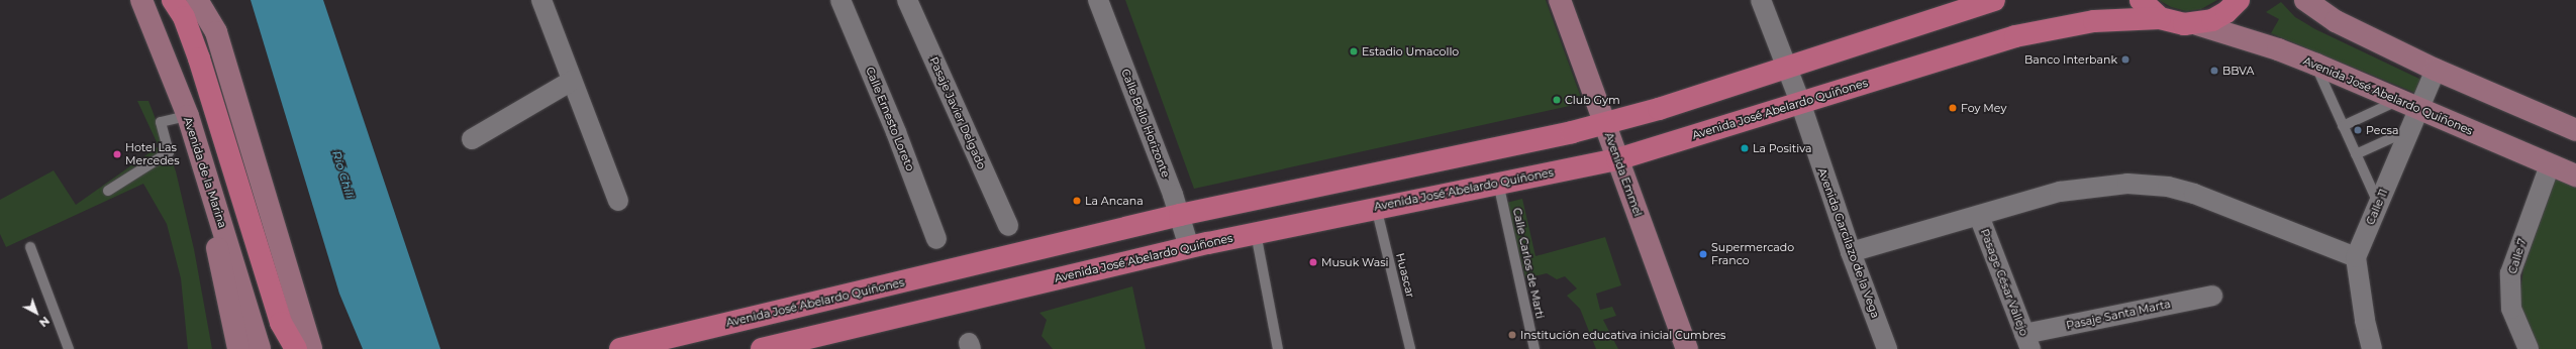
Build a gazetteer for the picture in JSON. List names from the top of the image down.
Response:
{
  "streets": {
    "main road": ["Avenida José Abelardo Quiñones", "Avenida de la Marina", "Avenida Emmel"],
    "street": [
      "Pasaje Javier Delgado",
      "Calle Ernesto Loreto",
      "Calle Bello Horizonte",
      "Calle 11",
      "Avenida Garcilazo de la Vega",
      "Calle 7",
      "Pasage César Vallejo",
      "Pasaje Santa Marta"
    ],
    "lane": ["Calle Carlos de Marti", "Huascar"]
  },
  "crossings": [
    ["Avenida José Abelardo Quiñones", "Calle Bello Horizonte"],
    ["Avenida José Abelardo Quiñones", "Avenida Emmel"],
    ["Avenida José Abelardo Quiñones", "Calle 11"],
    ["Avenida José Abelardo Quiñones", "Avenida Garcilazo de la Vega"],
    ["Avenida José Abelardo Quiñones", "Calle 7"],
    ["Avenida José Abelardo Quiñones", "Calle Carlos de Marti"],
    ["Avenida José Abelardo Quiñones", "Huascar"],
    ["Pasage César Vallejo", "Pasaje Santa Marta"]
  ],
  "water": ["Río Chili"],
  "places": [
    "Estadio Umacollo",
    "Banco Interbank",
    "BBVA",
    "Club Gym",
    "Foy Mey",
    "Pecsa",
    "La Positiva",
    "Hotel Las Mercedes",
    "La Ancana",
    "Supermercado Franco",
    "Musuk Wasi",
    "Institución educativa inicial Cumbres"
  ],
  "north": "bottom right"
}
